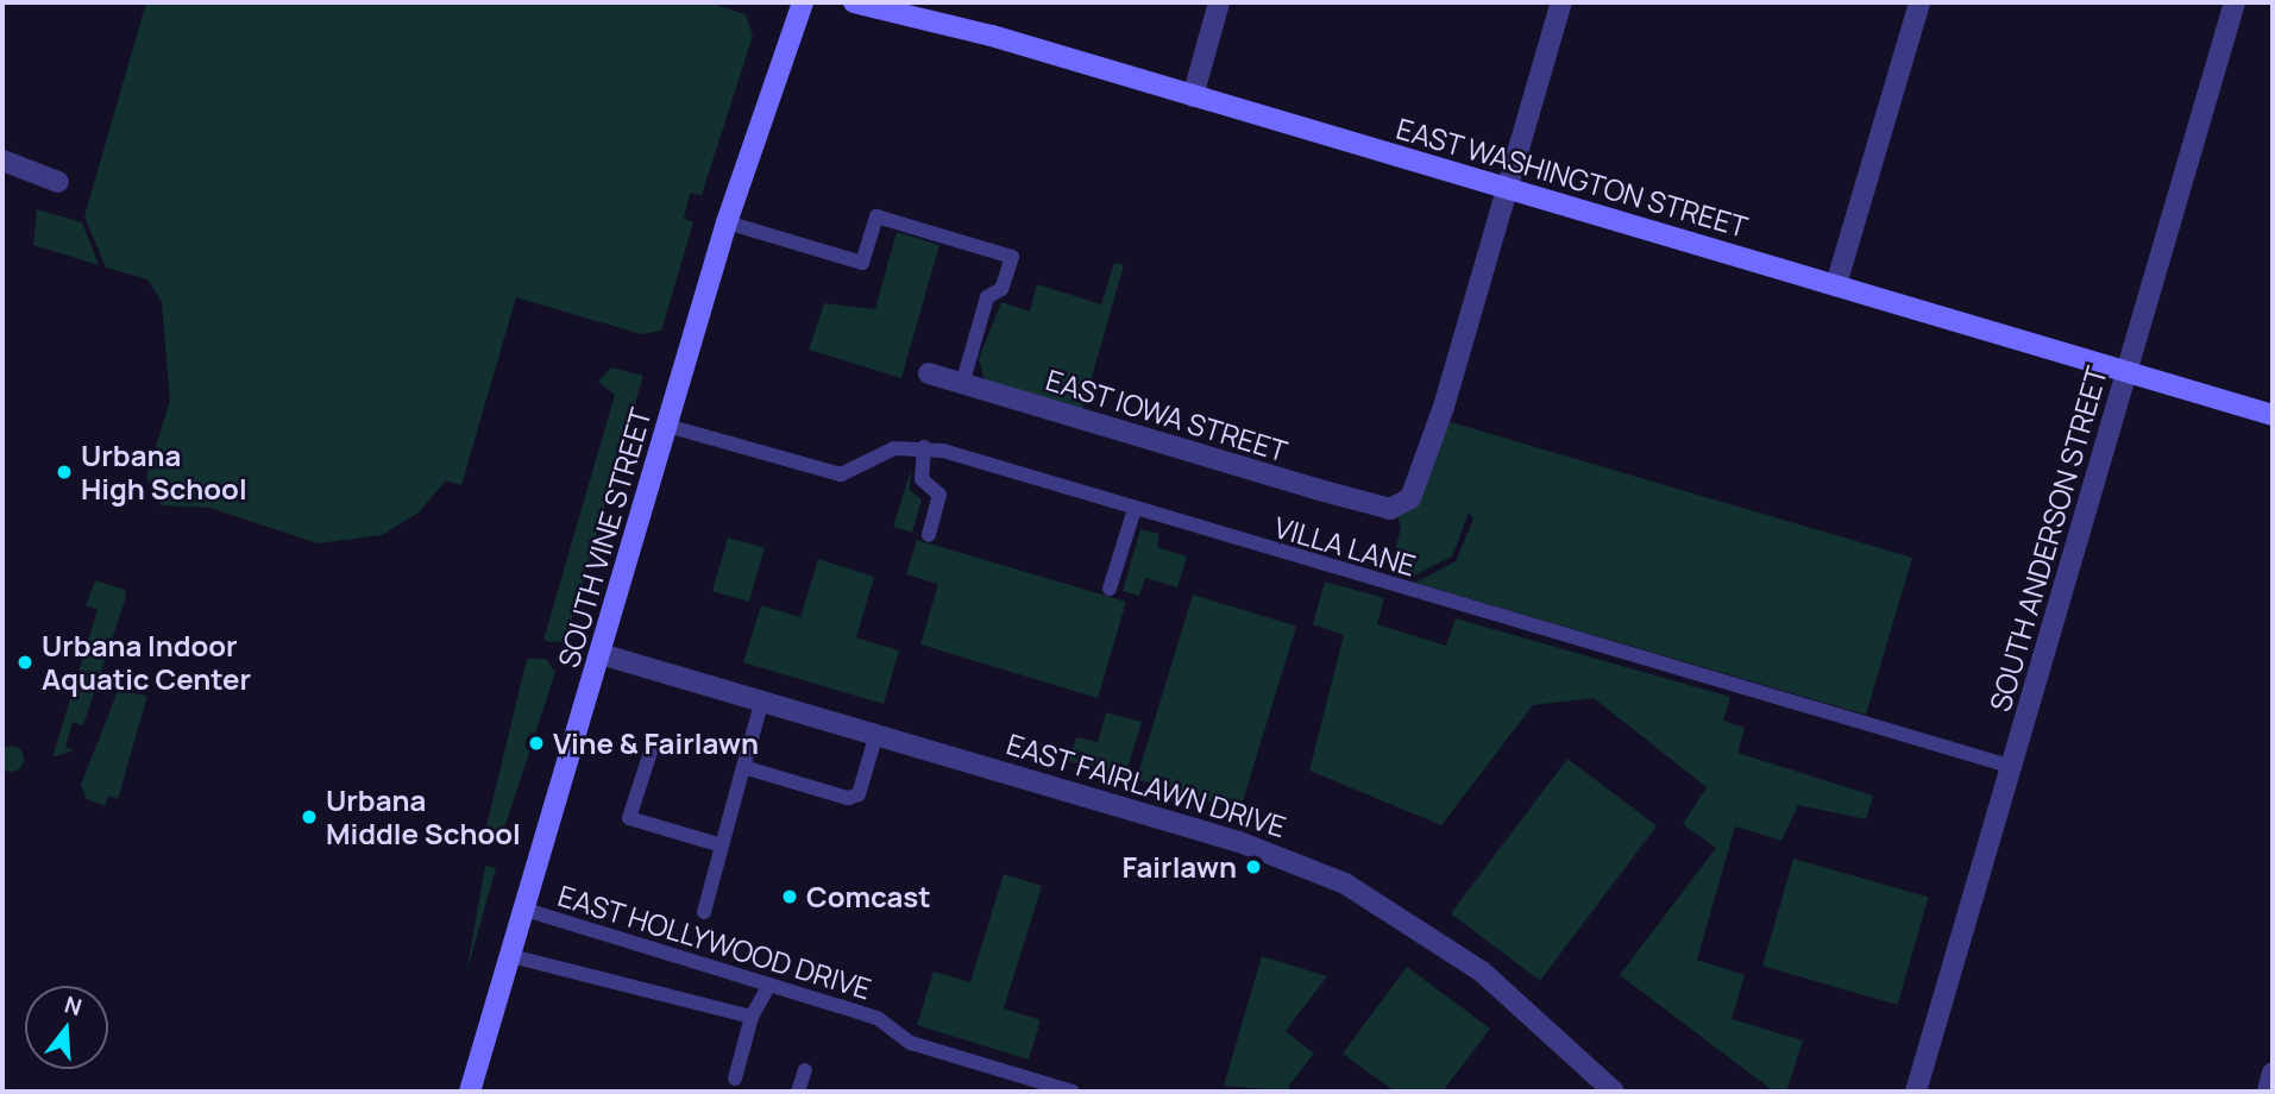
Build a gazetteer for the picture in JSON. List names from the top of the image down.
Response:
{
  "streets": {
    "main road": ["EAST WASHINGTON STREET", "SOUTH VINE STREET"],
    "street": ["EAST IOWA STREET", "SOUTH ANDERSON STREET", "EAST FAIRLAWN DRIVE"],
    "lane": ["VILLA LANE", "EAST HOLLYWOOD DRIVE"]
  },
  "crossings": [
    ["EAST WASHINGTON STREET", "EAST IOWA STREET"],
    ["EAST WASHINGTON STREET", "SOUTH ANDERSON STREET"],
    ["SOUTH VINE STREET", "VILLA LANE"],
    ["SOUTH VINE STREET", "EAST FAIRLAWN DRIVE"],
    ["SOUTH VINE STREET", "EAST HOLLYWOOD DRIVE"],
    ["SOUTH ANDERSON STREET", "VILLA LANE"]
  ],
  "places": [
    "Urbana High School",
    "Urbana Indoor Aquatic Center",
    "Vine & Fairlawn",
    "Urbana Middle School",
    "Fairlawn",
    "Comcast"
  ],
  "north": "top"
}
